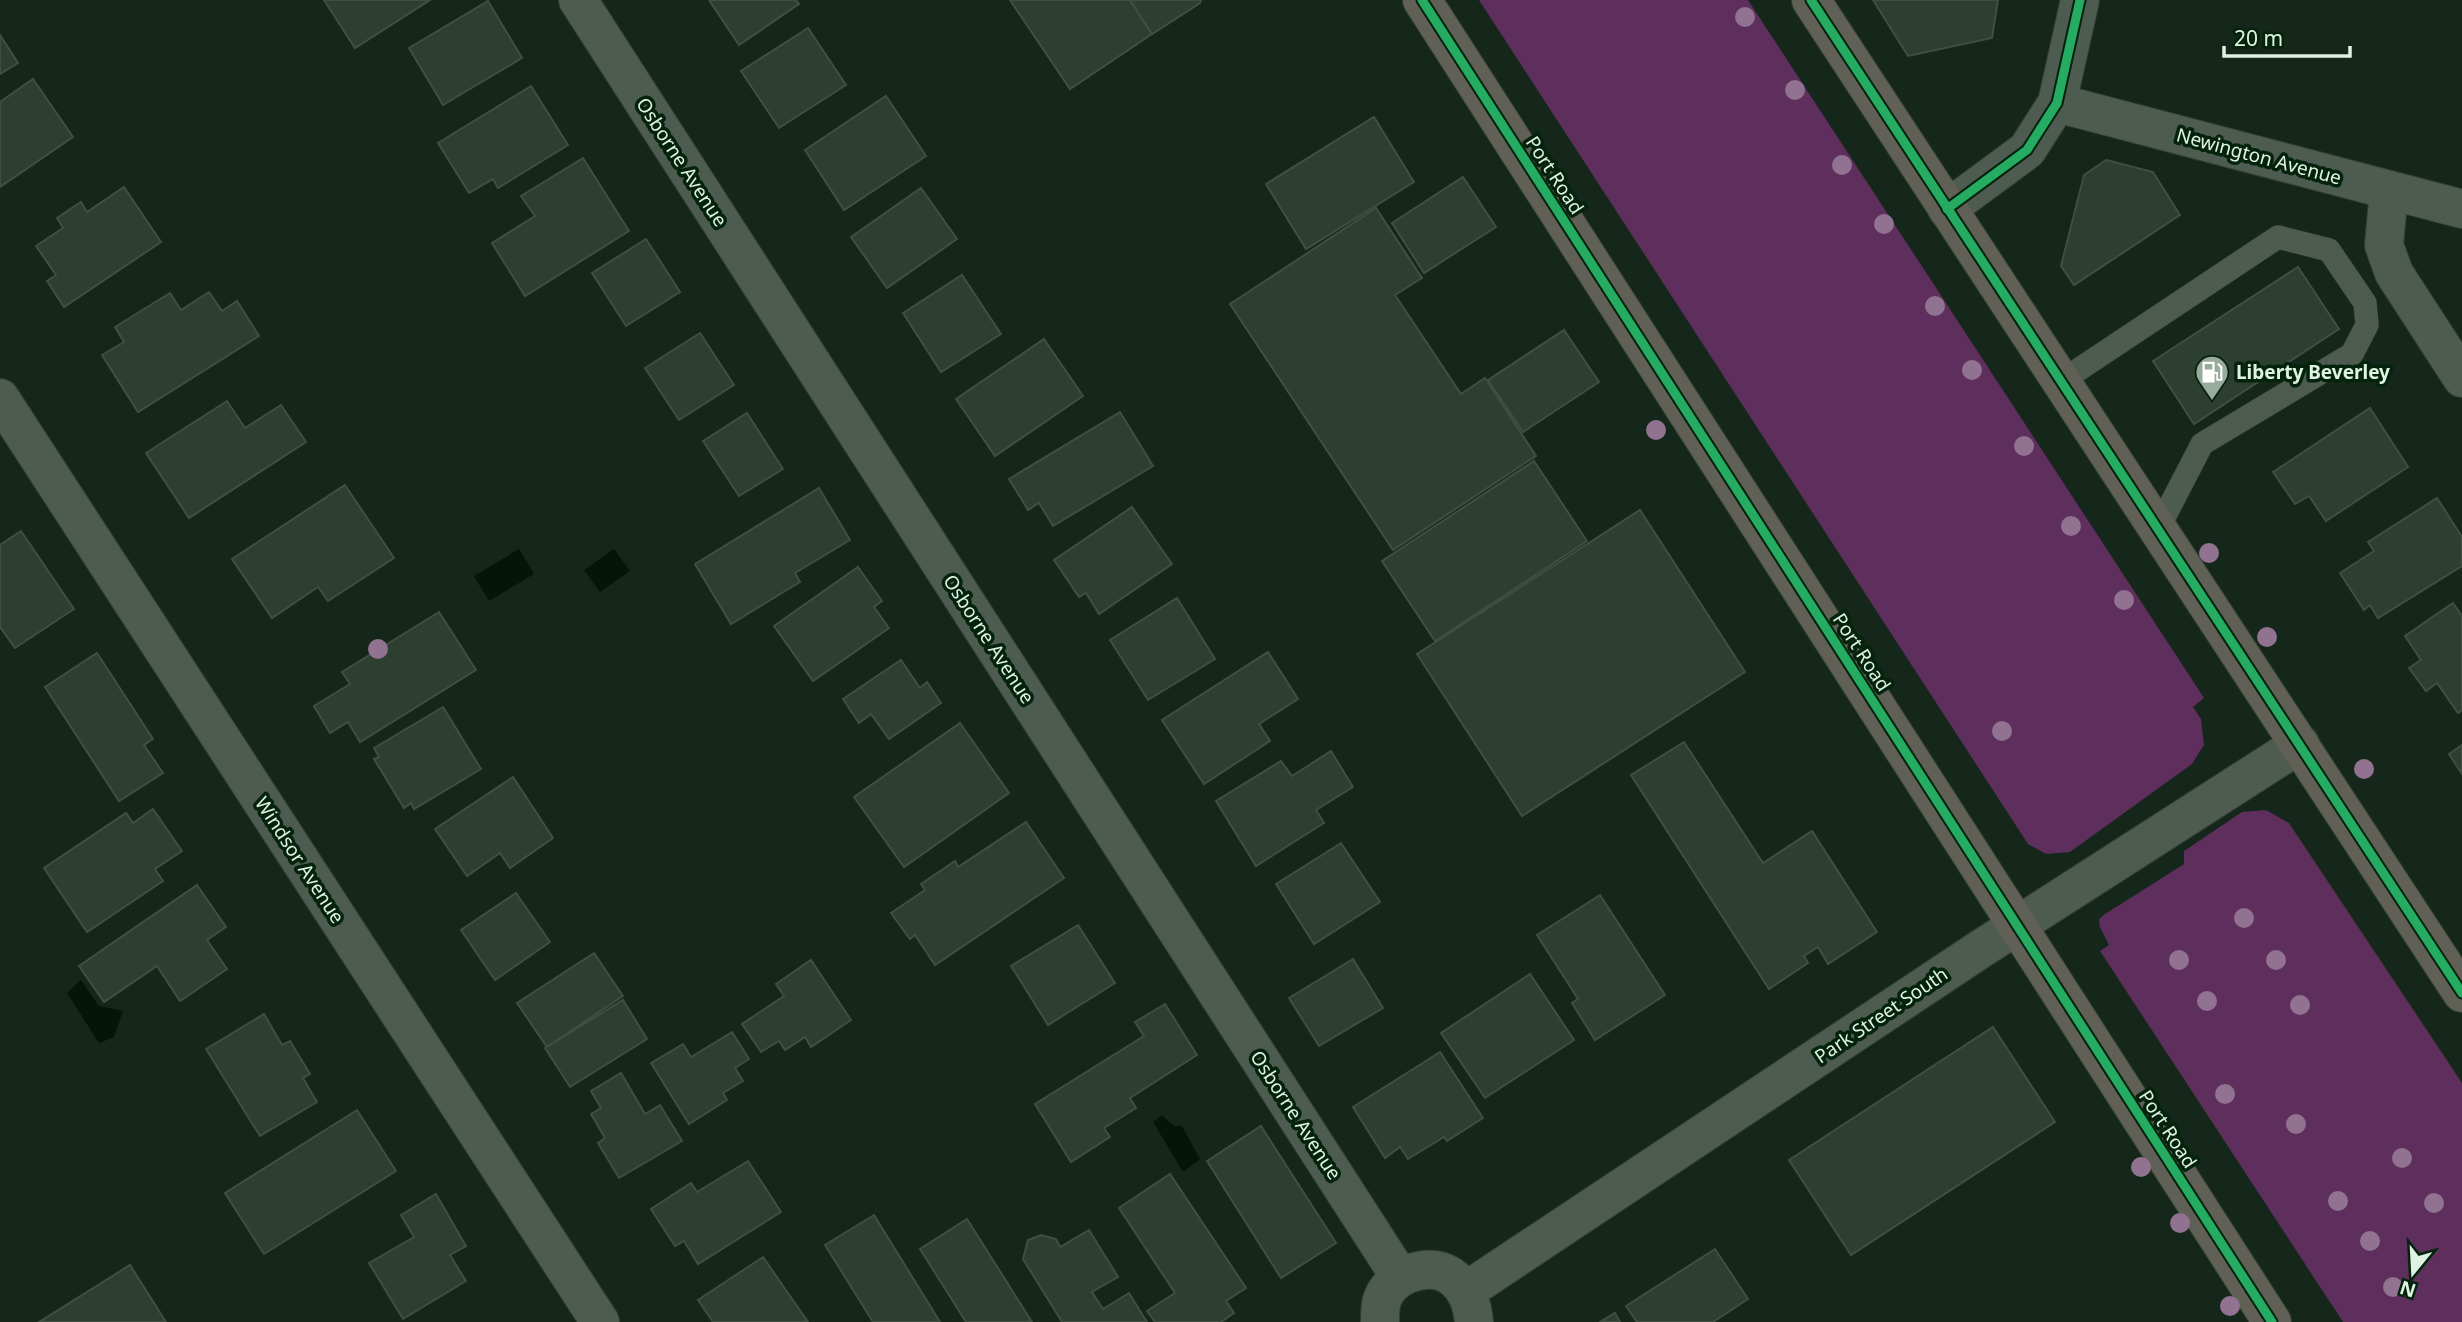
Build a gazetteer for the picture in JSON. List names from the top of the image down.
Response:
{
  "streets": {
    "highway": ["Port Road"],
    "street": [
      "Newington Avenue",
      "Osborne Avenue",
      "Windsor Avenue",
      "Park Street South"
    ]
  },
  "crossings": [
    ["Port Road", "Park Street South"]
  ],
  "places": {
    "fuel station": ["Liberty Beverley"]
  },
  "scale_bar": "20 m",
  "north": "bottom"
}
